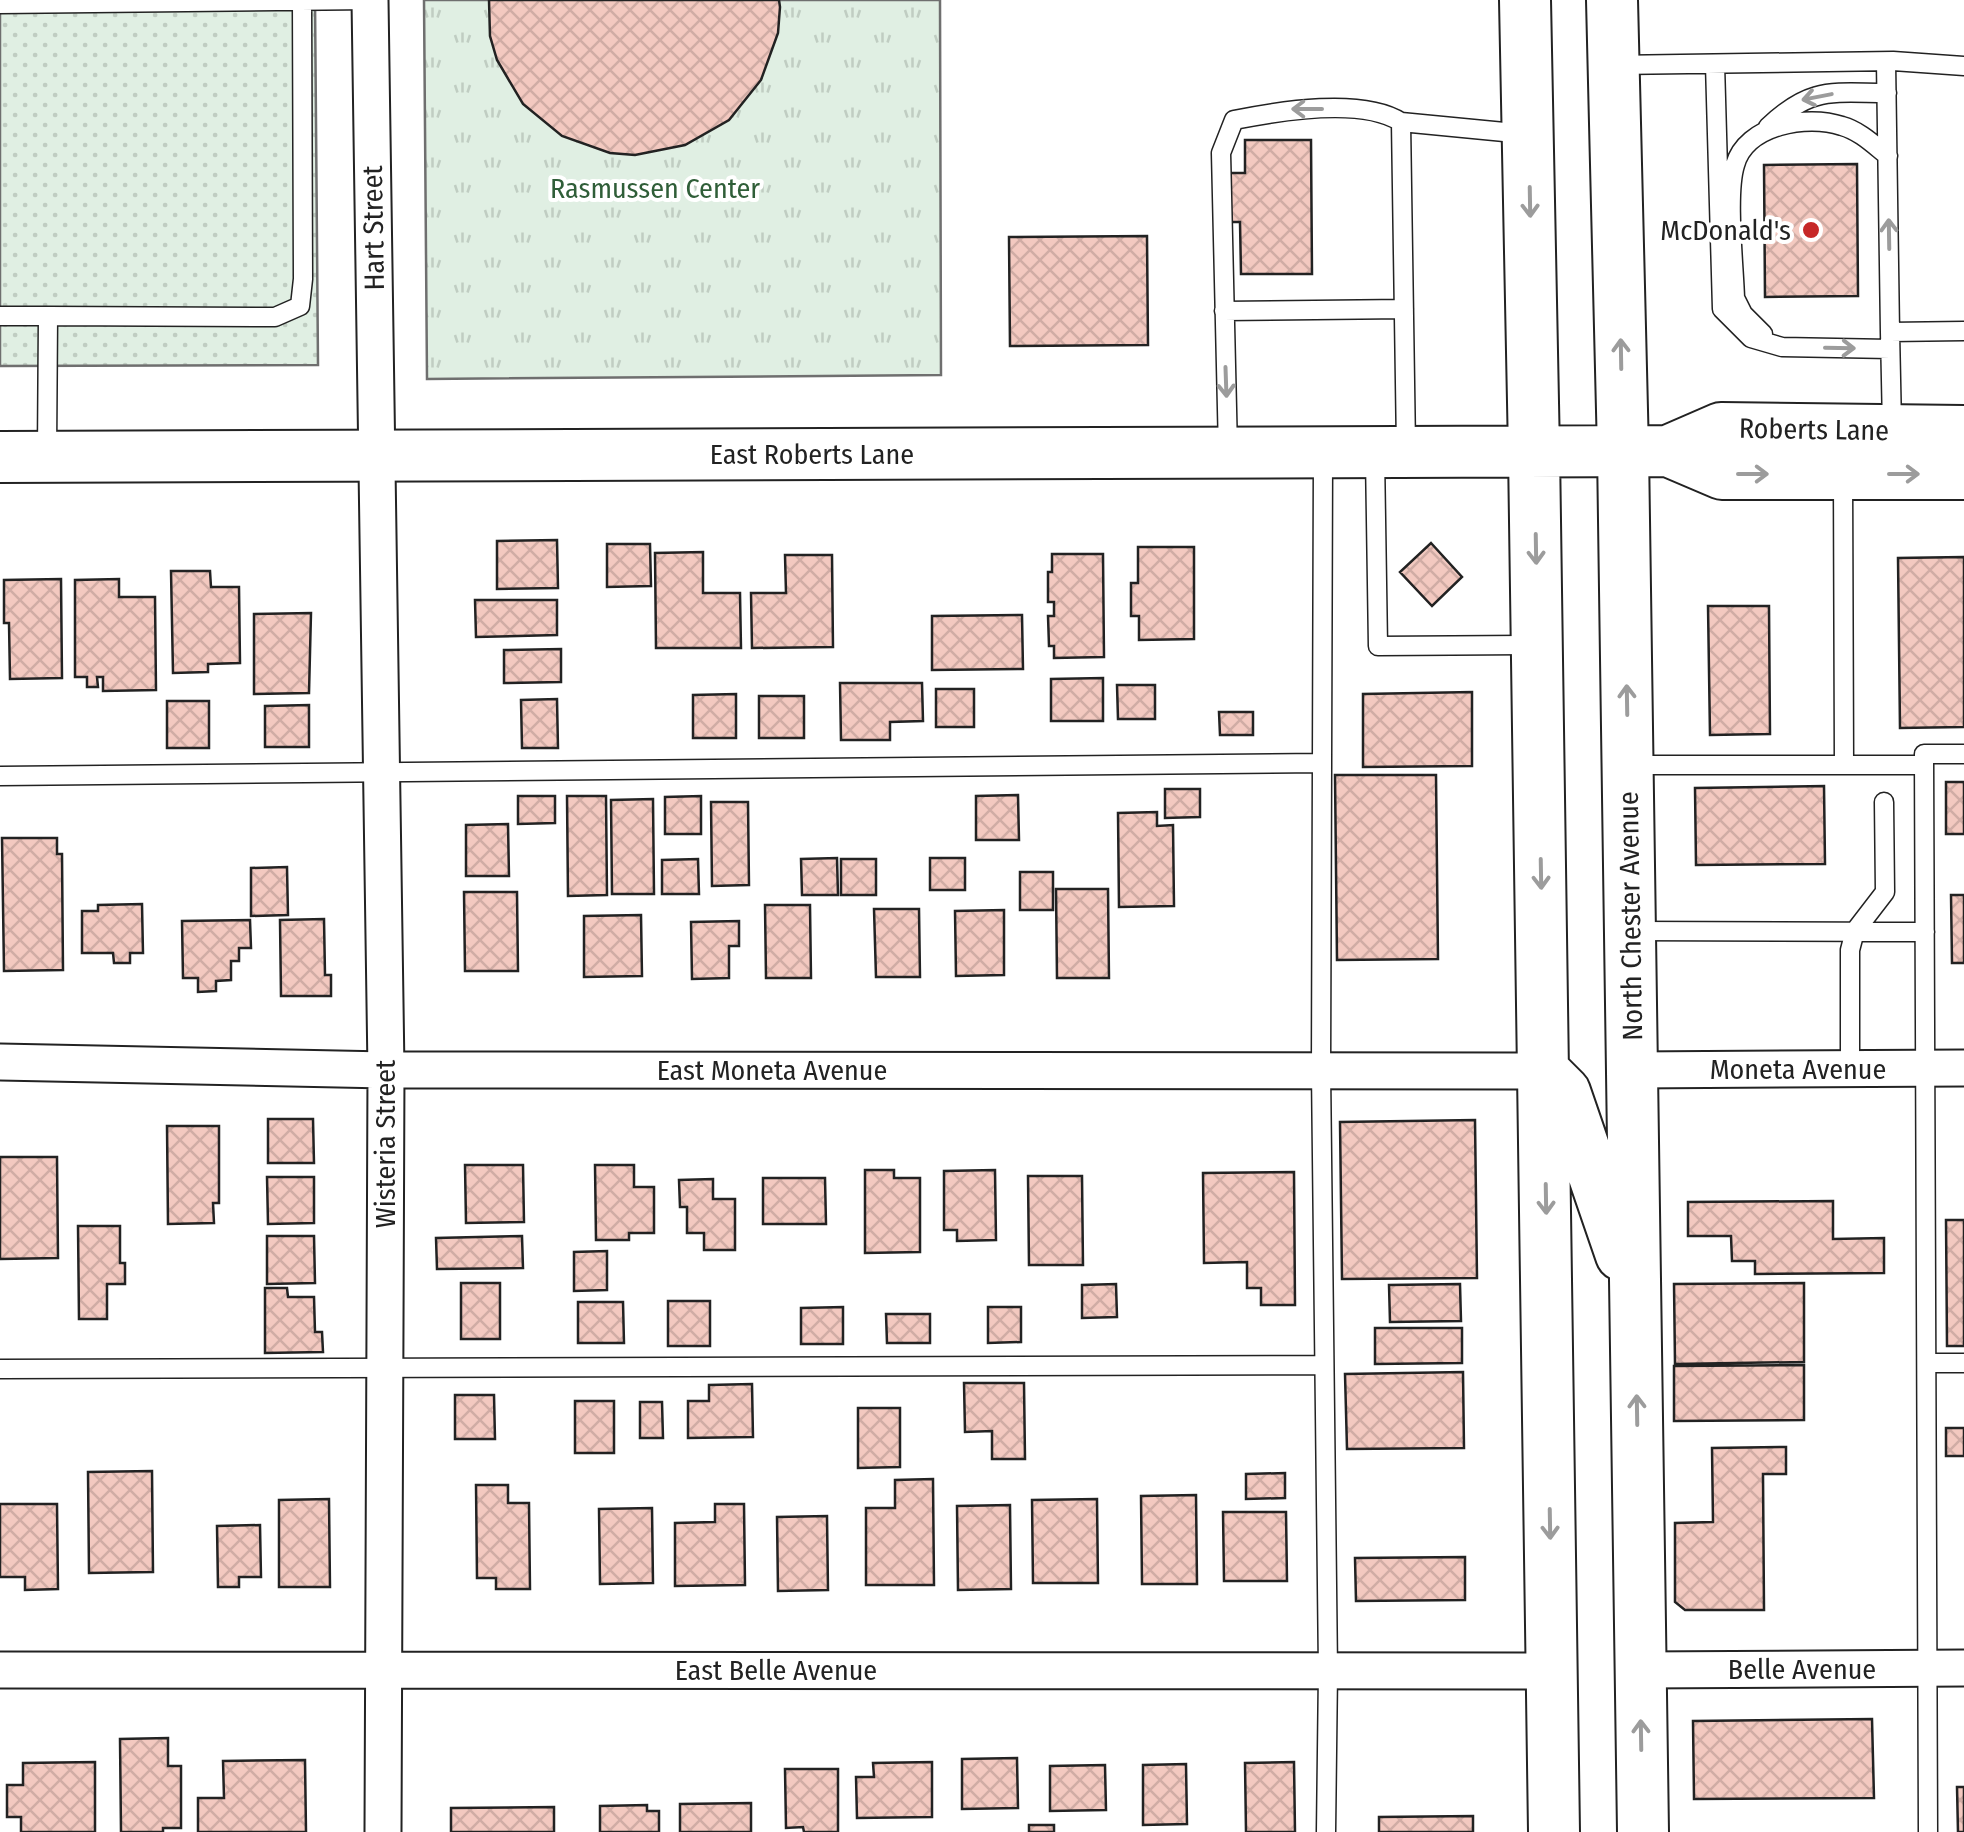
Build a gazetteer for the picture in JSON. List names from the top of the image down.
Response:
{
  "streets": {
    "main road": ["Roberts Lane", "East Roberts Lane", "North Chester Avenue"],
    "street": [
      "Hart Street",
      "Moneta Avenue",
      "East Moneta Avenue",
      "Wisteria Street",
      "Belle Avenue",
      "East Belle Avenue"
    ]
  },
  "crossings": [
    ["Hart Street", "East Roberts Lane"],
    ["Hart Street", "Wisteria Street"],
    ["Roberts Lane", "East Roberts Lane"],
    ["Roberts Lane", "North Chester Avenue"],
    ["East Roberts Lane", "North Chester Avenue"],
    ["East Roberts Lane", "Wisteria Street"],
    ["North Chester Avenue", "Moneta Avenue"],
    ["North Chester Avenue", "Belle Avenue"],
    ["East Moneta Avenue", "Wisteria Street"],
    ["Wisteria Street", "East Belle Avenue"]
  ],
  "parks": ["Rasmussen Center"],
  "places": ["McDonald's"]
}
